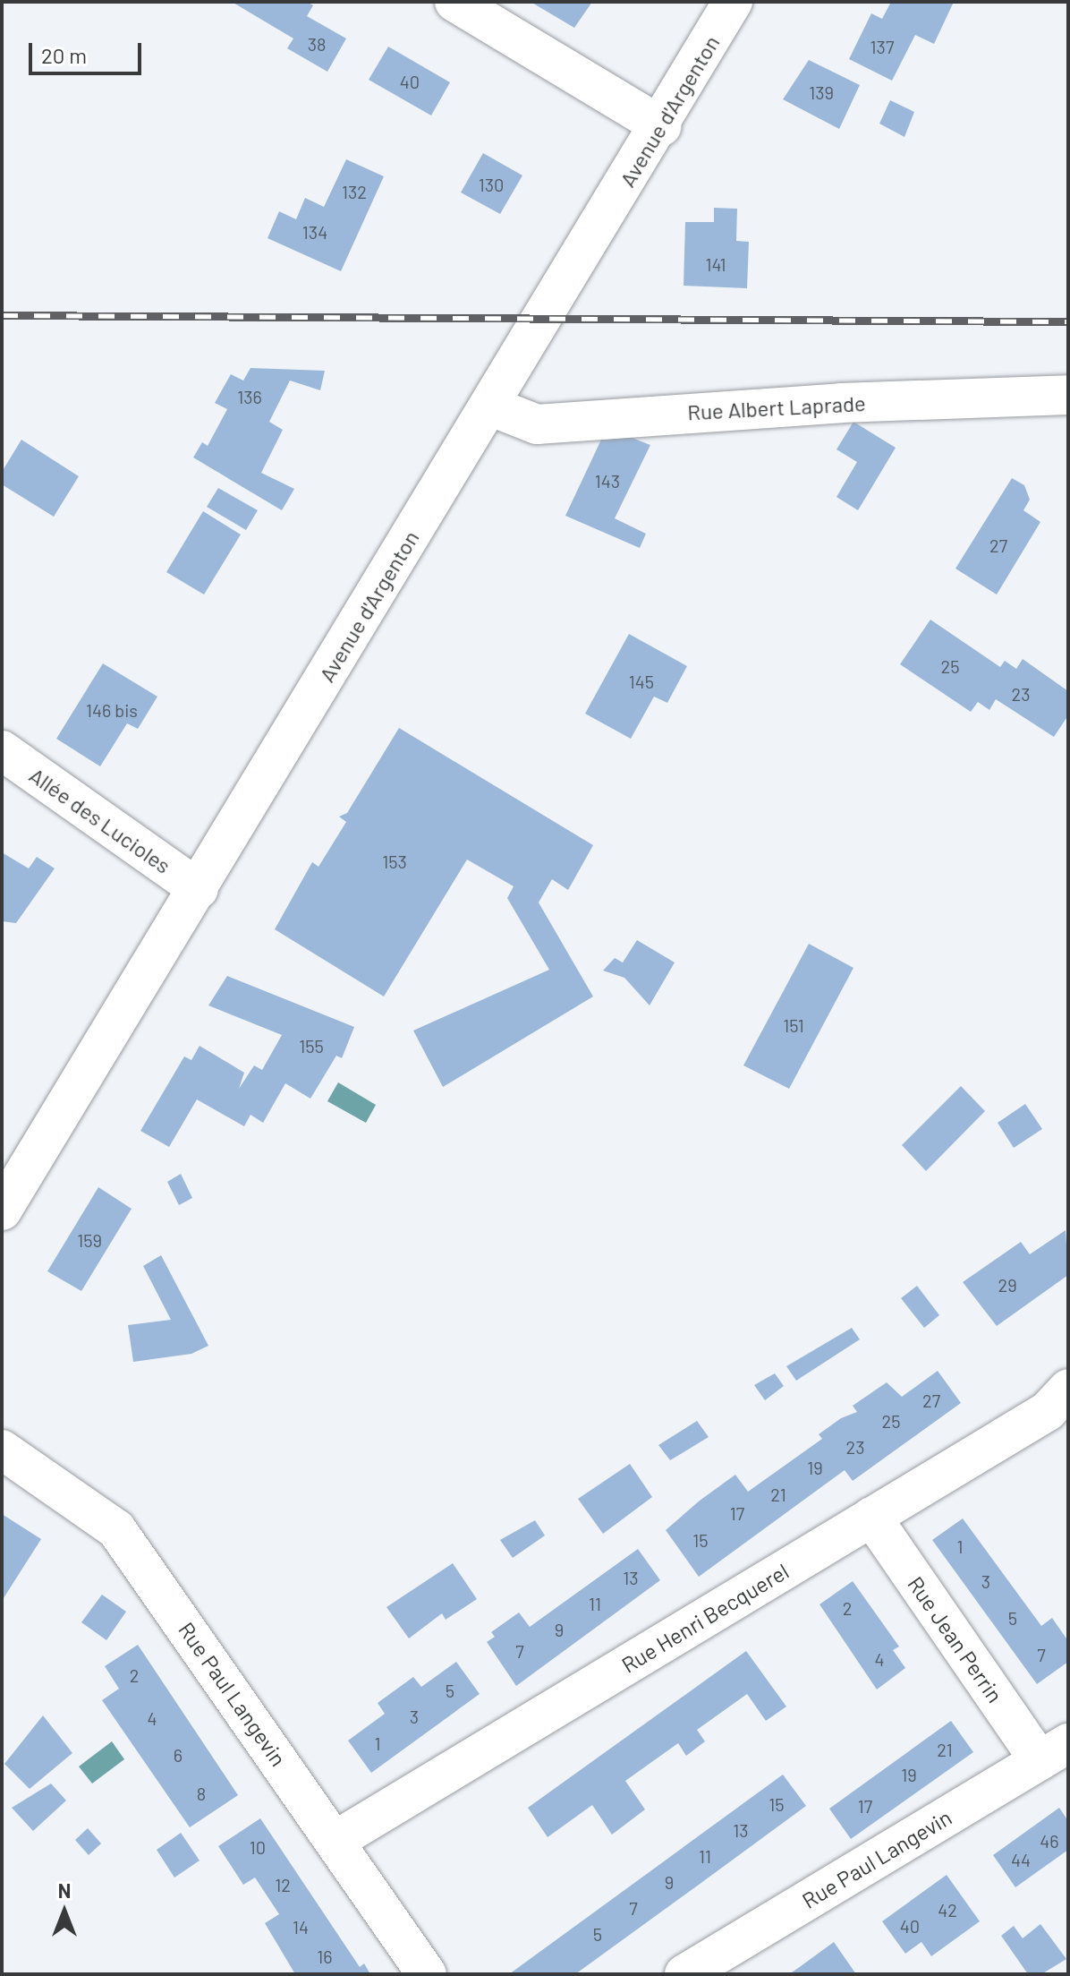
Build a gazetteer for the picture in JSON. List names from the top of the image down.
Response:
{
  "streets": {
    "street": [
      "Avenue d'Argenton",
      "Rue Albert Laprade",
      "Allée des Lucioles",
      "Rue Henri Becquerel",
      "Rue Jean Perrin",
      "Rue Paul Langevin"
    ]
  },
  "crossings": [
    ["Avenue d'Argenton", "Rue Albert Laprade"],
    ["Avenue d'Argenton", "Allée des Lucioles"],
    ["Rue Henri Becquerel", "Rue Jean Perrin"],
    ["Rue Henri Becquerel", "Rue Paul Langevin"],
    ["Rue Jean Perrin", "Rue Paul Langevin"]
  ],
  "house_numbers": [
    "38",
    "137",
    "40",
    "139",
    "130",
    "132",
    "134",
    "141",
    "136",
    "143",
    "27",
    "25",
    "145",
    "23",
    "146 bis",
    "153",
    "151",
    "155",
    "159",
    "29",
    "27",
    "25",
    "23",
    "19",
    "21",
    "17",
    "15",
    "1",
    "13",
    "3",
    "11",
    "2",
    "5",
    "9",
    "7",
    "7",
    "4",
    "2",
    "5",
    "3",
    "4",
    "1",
    "21",
    "6",
    "19",
    "8",
    "15",
    "17",
    "13",
    "46",
    "10",
    "11",
    "44",
    "9",
    "12",
    "7",
    "42",
    "40",
    "14",
    "5",
    "16"
  ],
  "scale_bar": "20 m",
  "north": "top"
}
